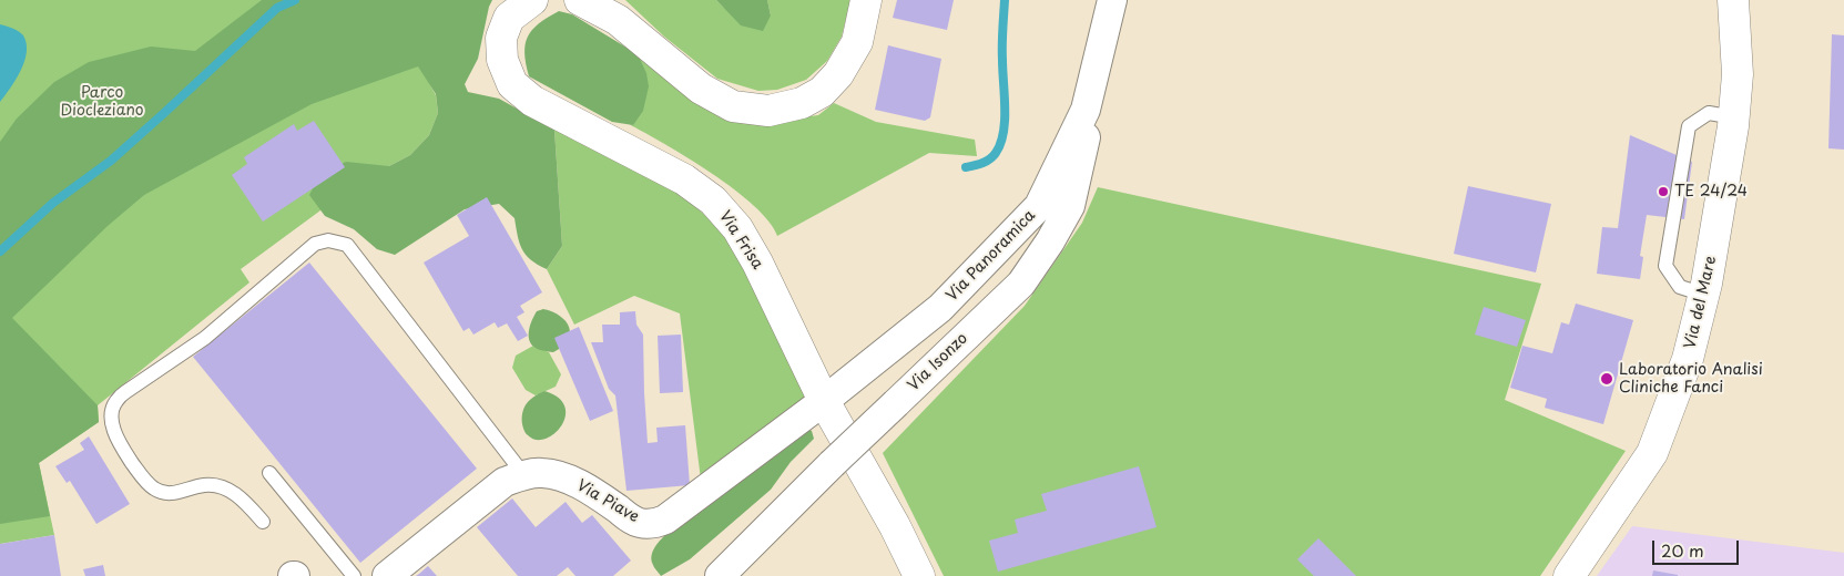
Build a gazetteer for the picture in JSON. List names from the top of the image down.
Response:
{
  "streets": {
    "street": [
      "Via Frisa",
      "Via Panoramica",
      "Via del Mare",
      "Via Isonzo",
      "Via Piave"
    ]
  },
  "crossings": [
    ["Via Frisa", "Via Panoramica"],
    ["Via Frisa", "Via Piave"],
    ["Via Panoramica", "Via Isonzo"],
    ["Via Panoramica", "Via Piave"]
  ],
  "parks": ["Parco Diocleziano"],
  "places": ["TE 24/24", "Laboratorio Analisi Cliniche Fanci"],
  "scale_bar": "20 m"
}
